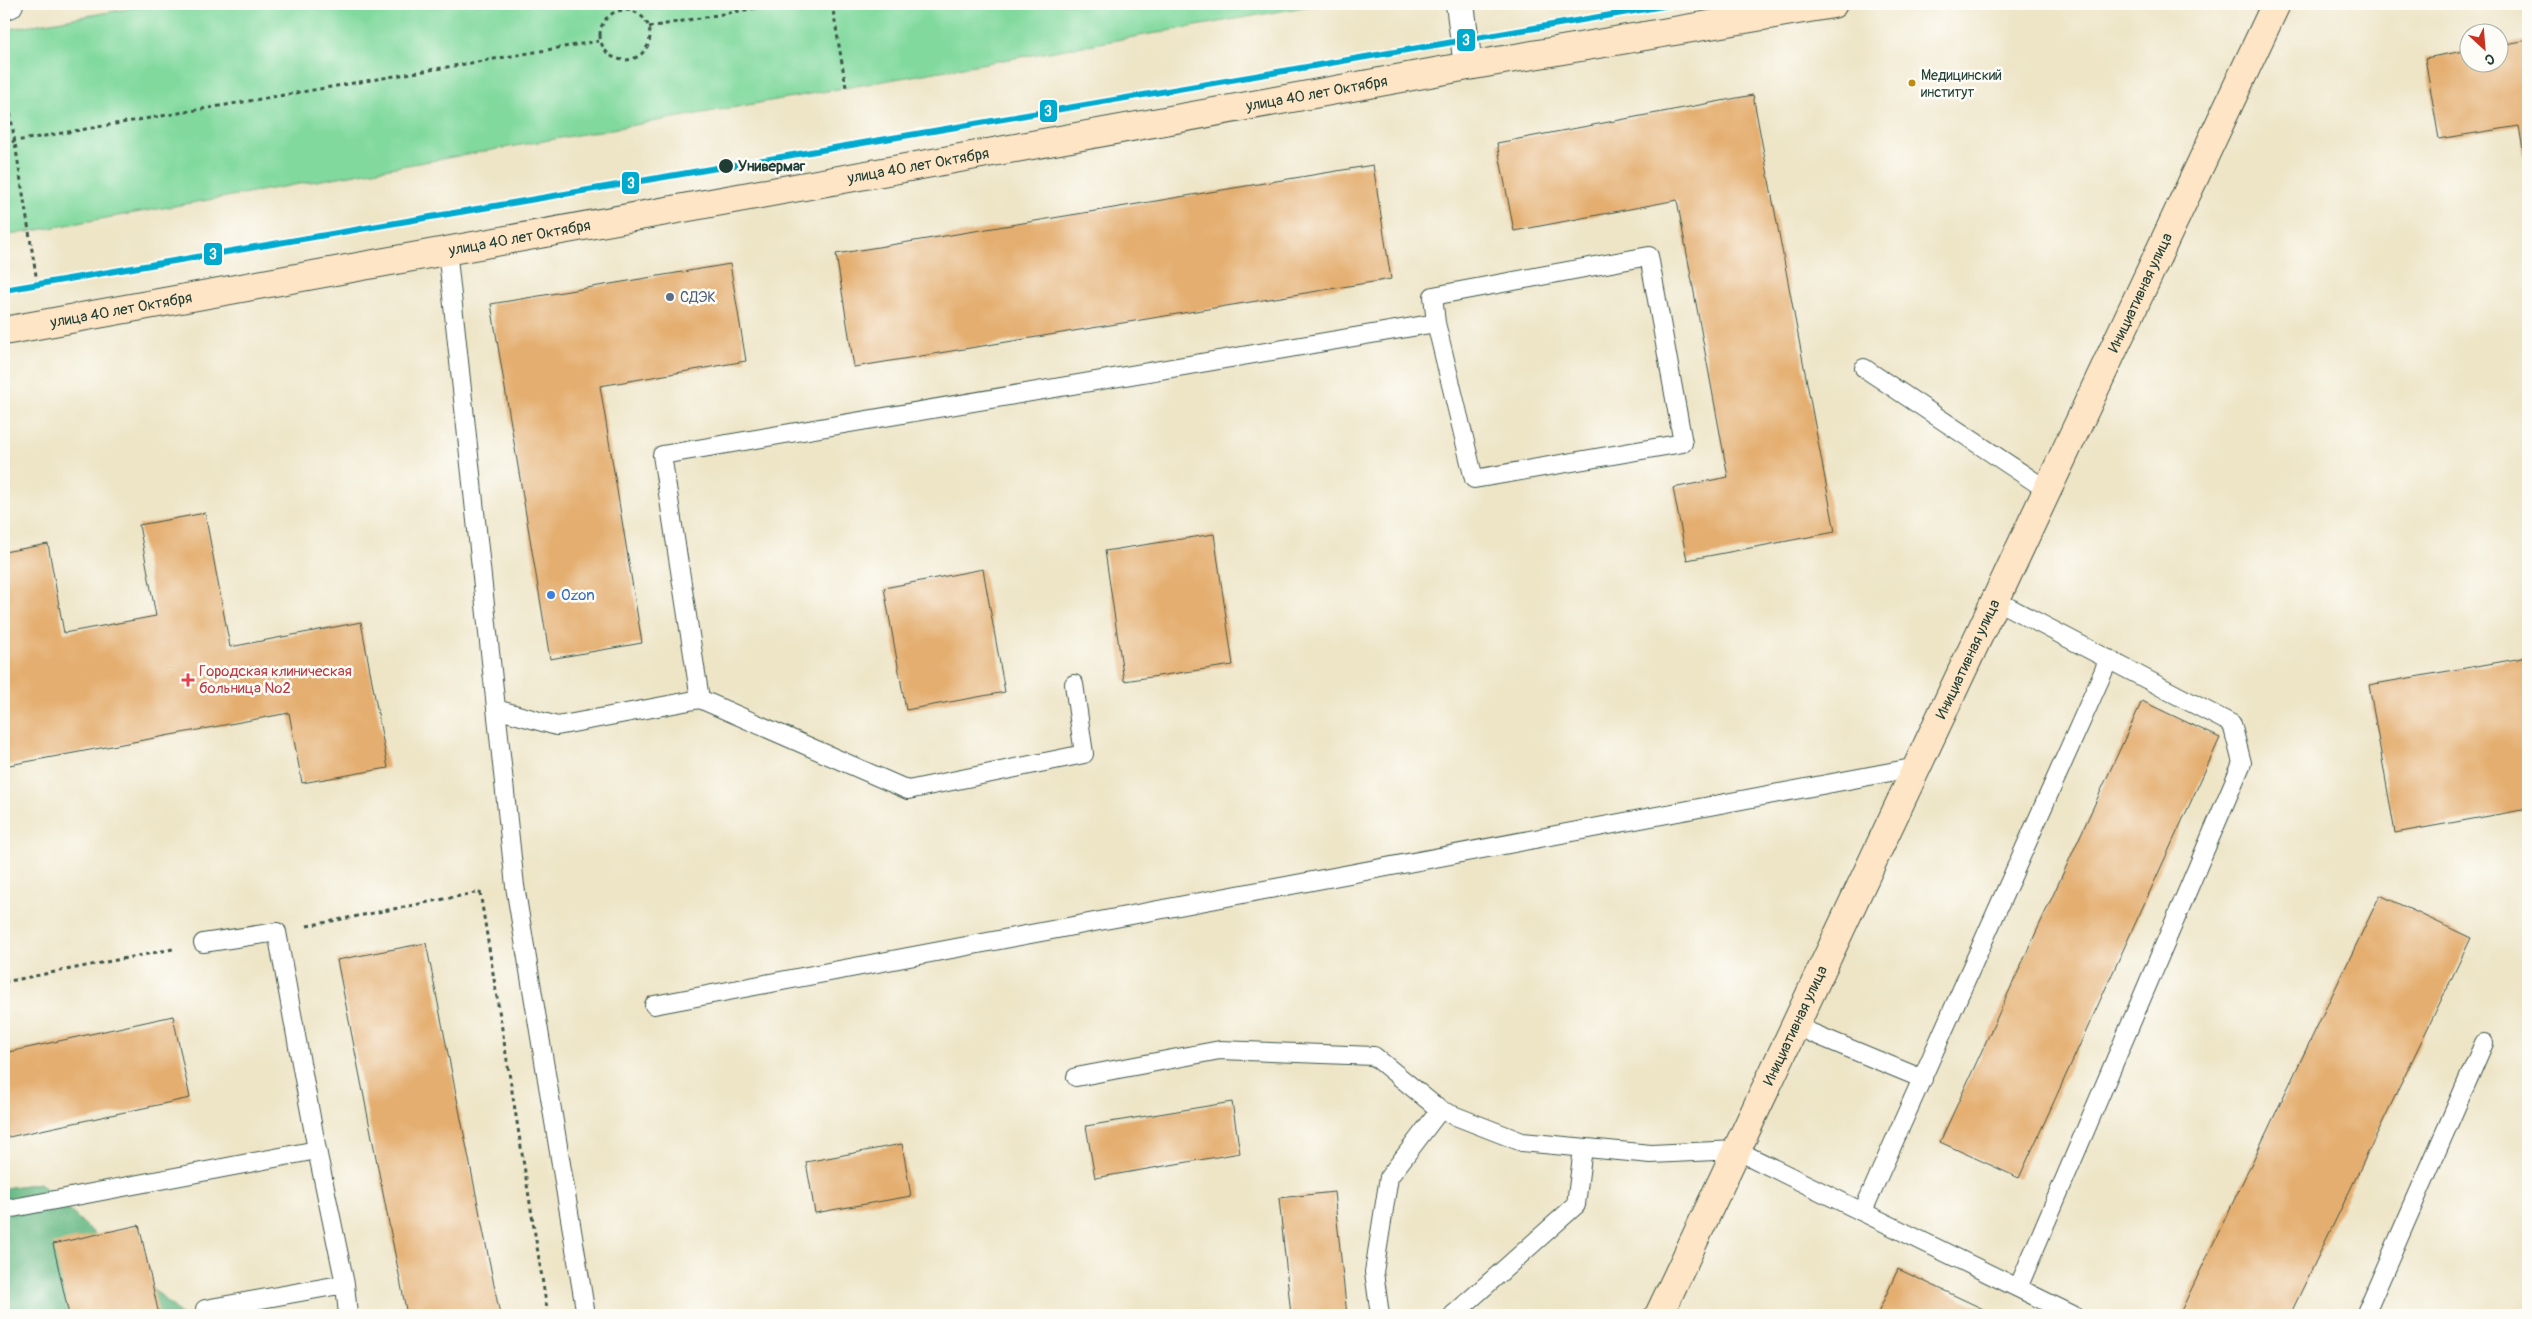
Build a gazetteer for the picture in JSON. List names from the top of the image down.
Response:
{
  "streets": {
    "main road": ["улица 40 лет Октября", "Инициативная улица"]
  },
  "places": {
    "other": [
      "Медицинский институт",
      "Универмаг",
      "СДЭК",
      "Ozon"
    ],
    "health": ["Городская клиническая больница №2"]
  },
  "lines": ["transit line 3"],
  "north": "bottom right"
}
